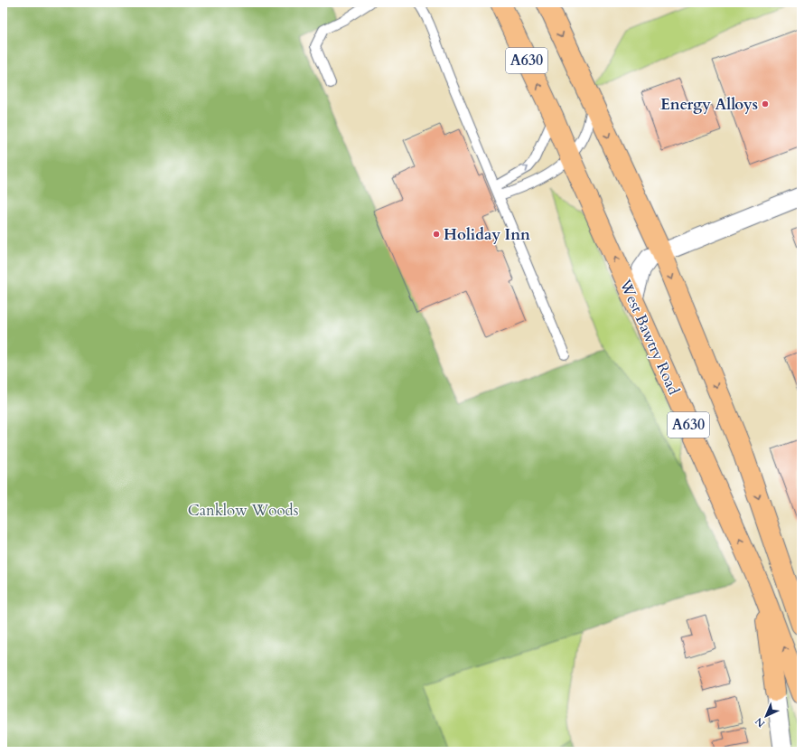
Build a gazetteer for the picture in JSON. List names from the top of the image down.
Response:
{
  "streets": {
    "main road": ["A630", "West Bawtry Road"]
  },
  "parks": ["Canklow Woods"],
  "places": ["Energy Alloys", "Holiday Inn"],
  "north": "bottom left"
}
